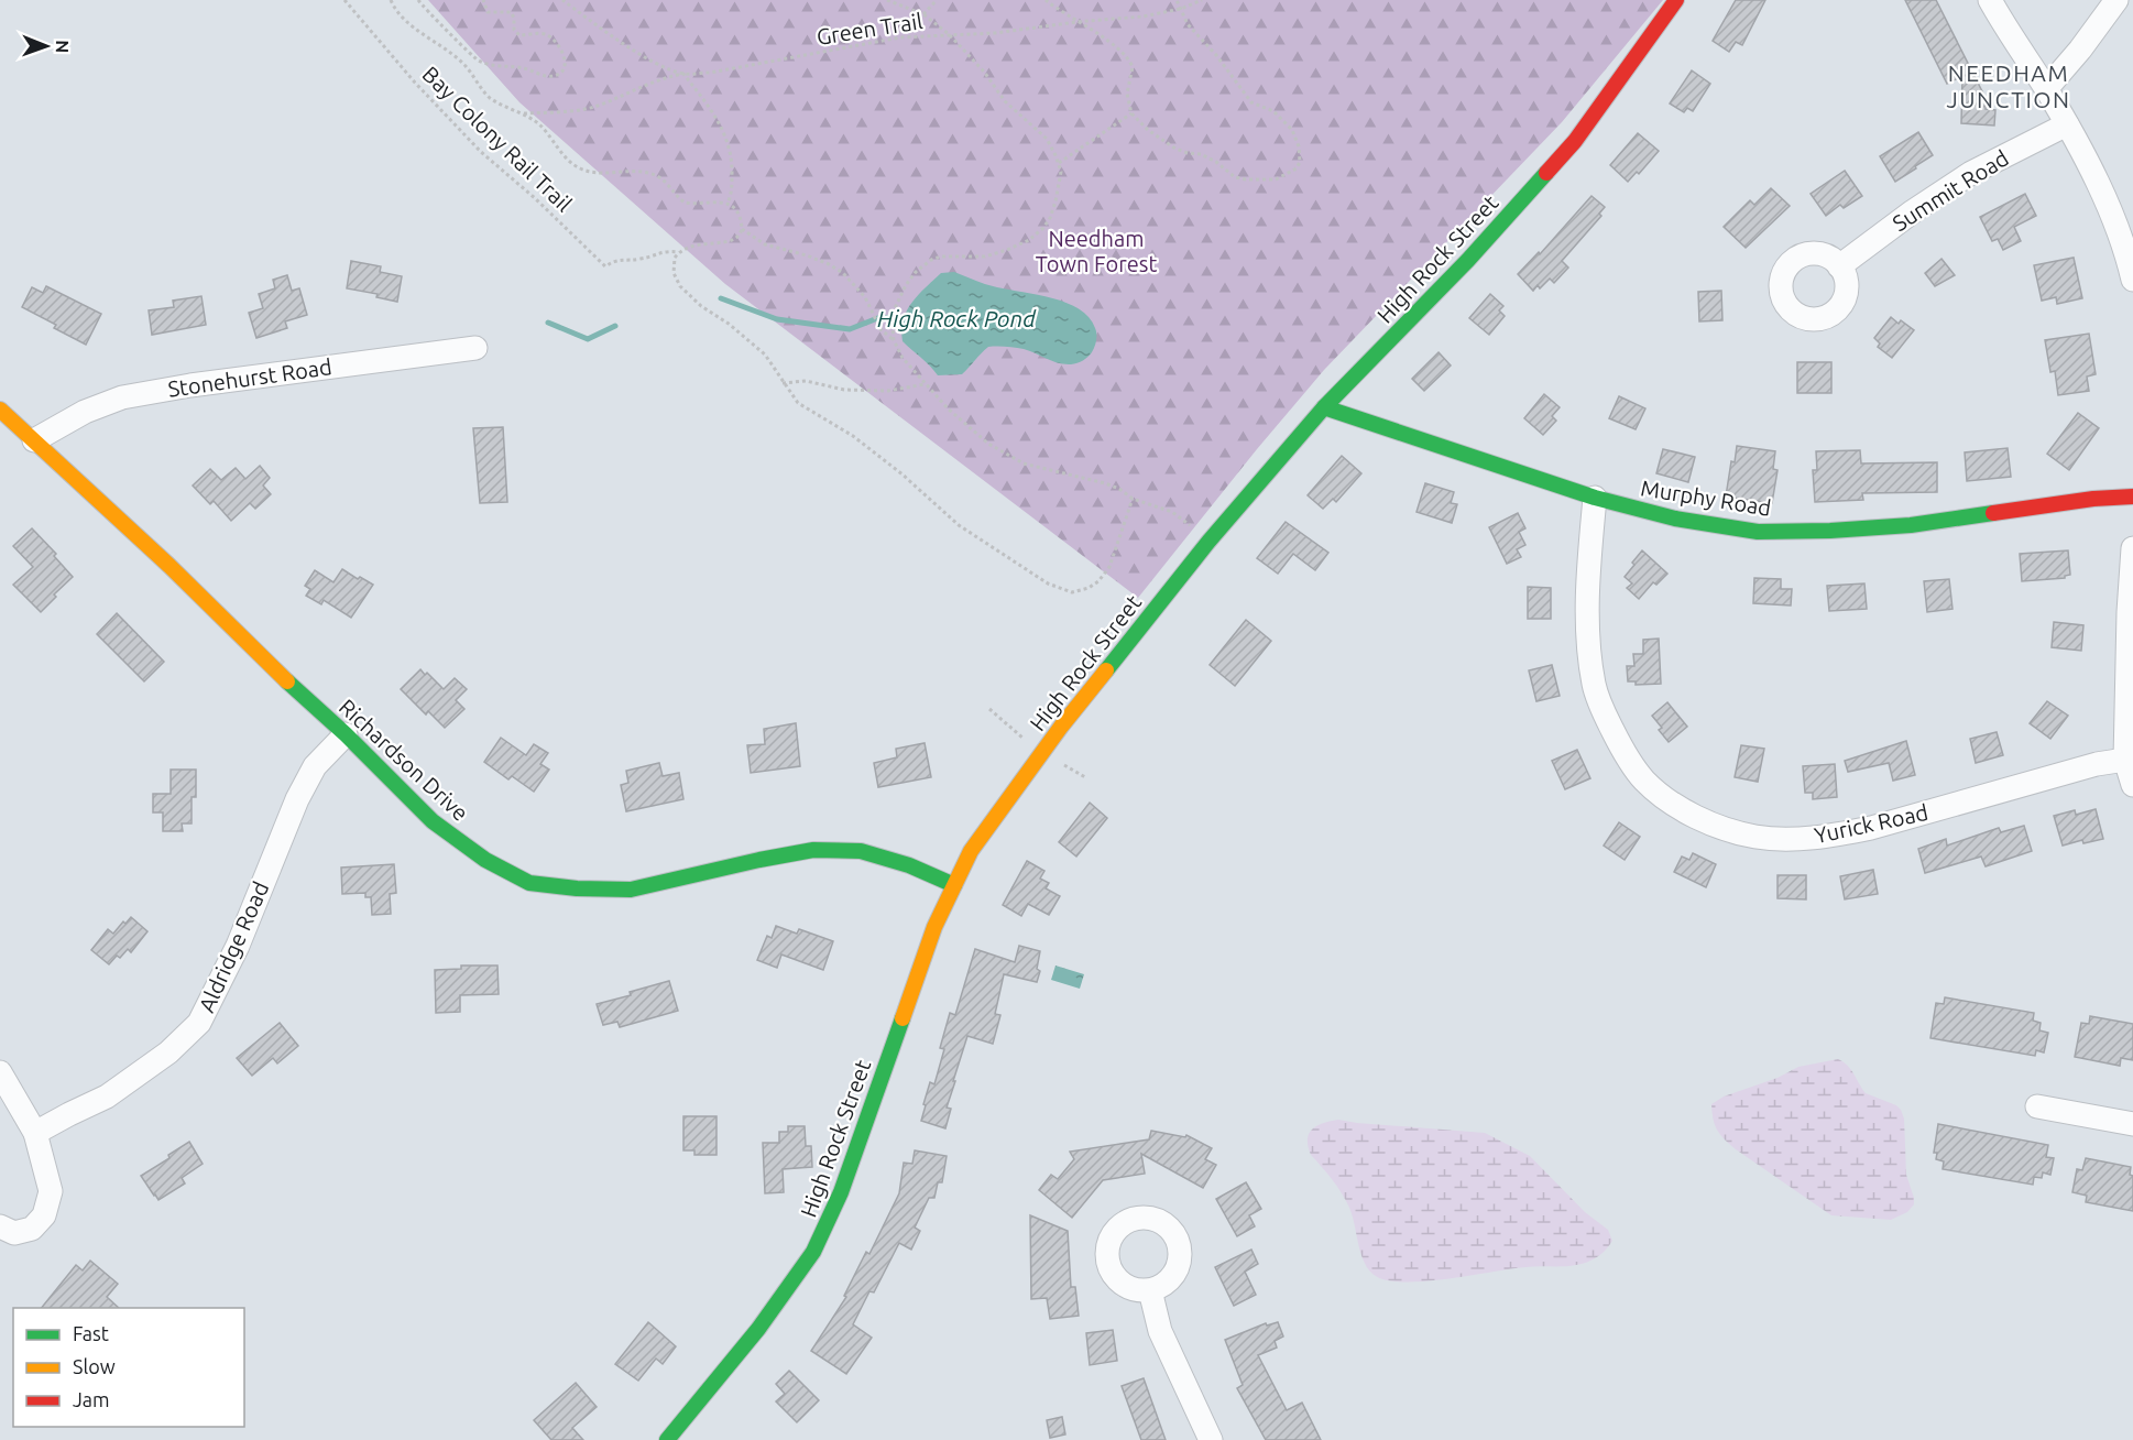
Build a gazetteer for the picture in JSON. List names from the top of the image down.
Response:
{
  "streets": {
    "street": [
      "Summit Road",
      "High Rock Street",
      "Stonehurst Road",
      "Murphy Road",
      "Richardson Drive",
      "Yurick Road",
      "Aldridge Road"
    ],
    "path": ["Green Trail", "Bay Colony Rail Trail"]
  },
  "crossings": [
    ["High Rock Street", "Murphy Road"],
    ["High Rock Street", "Richardson Drive"],
    ["Stonehurst Road", "Richardson Drive"],
    ["Murphy Road", "Yurick Road"],
    ["Richardson Drive", "Aldridge Road"]
  ],
  "districts": ["NEEDHAM JUNCTION"],
  "water": ["High Rock Pond"],
  "parks": ["Needham Town Forest"],
  "legend": ["Fast", "Slow", "Jam"],
  "north": "right"
}
